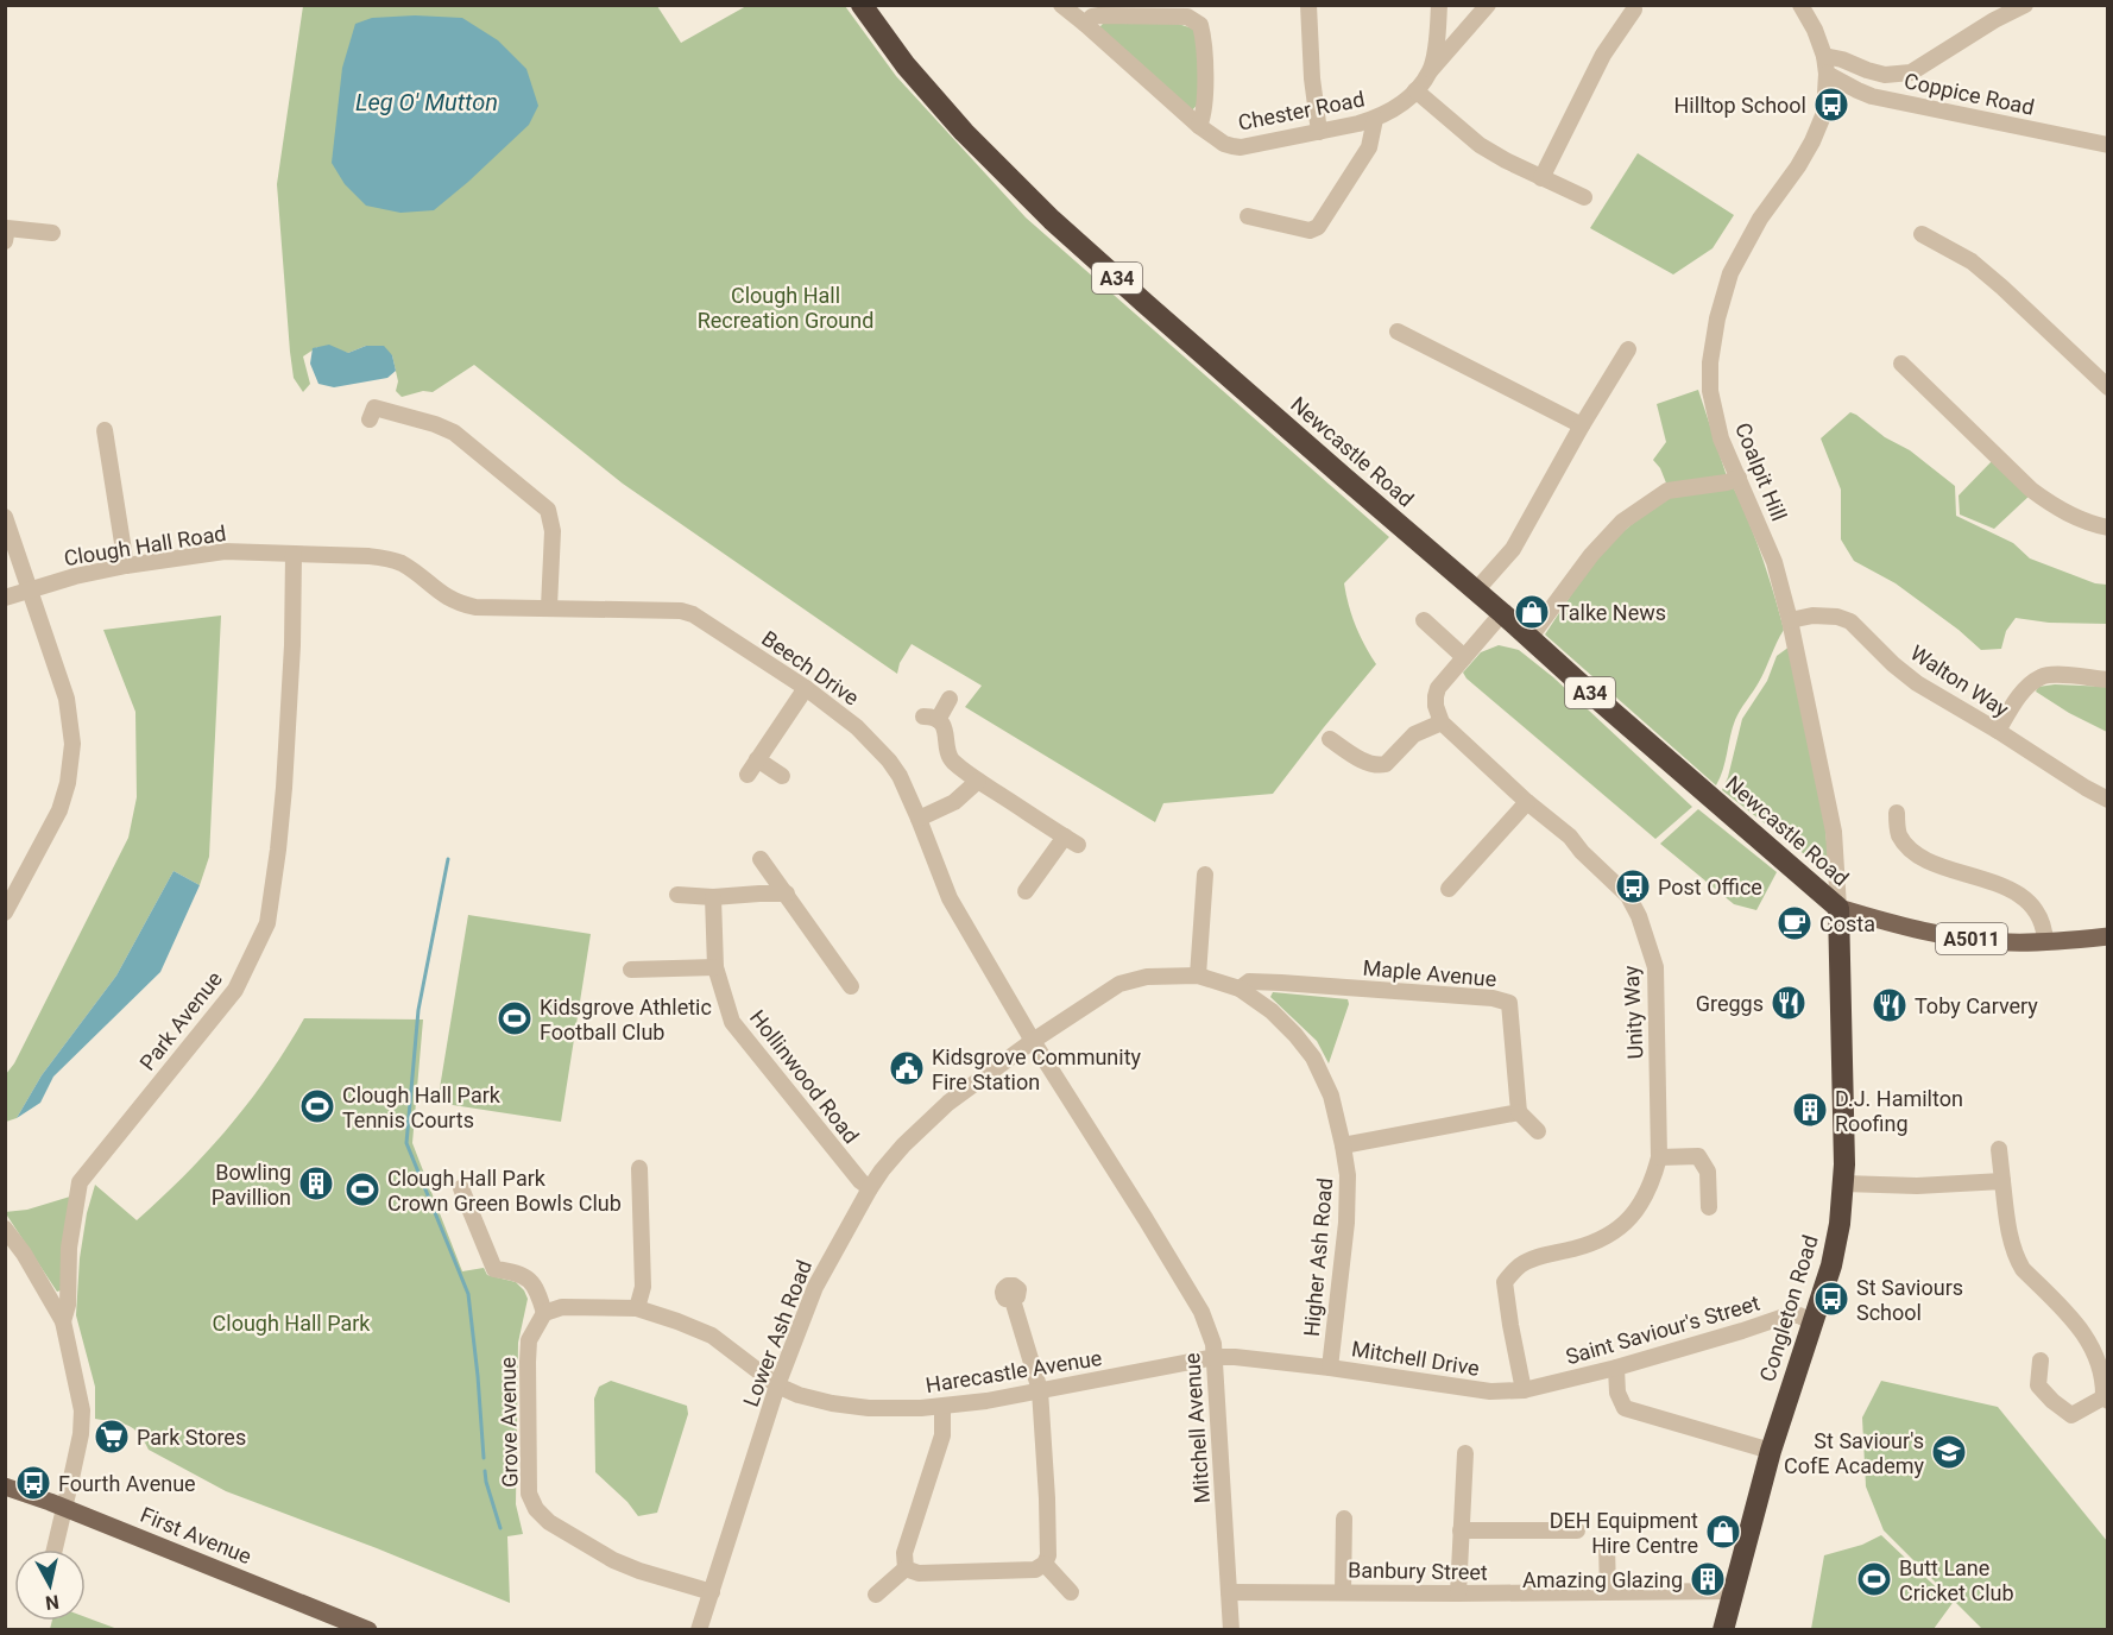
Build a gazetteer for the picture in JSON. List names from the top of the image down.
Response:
{
  "streets": {
    "highway": ["A34", "Newcastle Road", "Congleton Road"],
    "main road": ["A5011", "First Avenue"],
    "street": [
      "Coppice Road",
      "Chester Road",
      "Coalpit Hill",
      "Clough Hall Road",
      "Beech Drive",
      "Walton Way",
      "Maple Avenue",
      "Unity Way",
      "Park Avenue",
      "Hollinwood Road",
      "Higher Ash Road",
      "Saint Saviour's Street",
      "Lower Ash Road",
      "Mitchell Drive",
      "Harecastle Avenue",
      "Grove Avenue",
      "Mitchell Avenue",
      "Banbury Street"
    ]
  },
  "crossings": [
    ["Coppice Road", "Coalpit Hill"],
    ["Newcastle Road", "Coalpit Hill"],
    ["Newcastle Road", "A5011"],
    ["Newcastle Road", "Congleton Road"],
    ["Coalpit Hill", "Walton Way"],
    ["Coalpit Hill", "A5011"],
    ["Coalpit Hill", "Congleton Road"],
    ["Clough Hall Road", "Beech Drive"],
    ["Clough Hall Road", "Park Avenue"],
    ["Beech Drive", "Park Avenue"],
    ["Beech Drive", "Higher Ash Road"],
    ["Beech Drive", "Lower Ash Road"],
    ["Beech Drive", "Mitchell Avenue"],
    ["A5011", "Congleton Road"],
    ["Maple Avenue", "Higher Ash Road"],
    ["Unity Way", "Saint Saviour's Street"],
    ["Unity Way", "Mitchell Drive"],
    ["Hollinwood Road", "Lower Ash Road"],
    ["Higher Ash Road", "Lower Ash Road"],
    ["Higher Ash Road", "Mitchell Drive"],
    ["Congleton Road", "Saint Saviour's Street"],
    ["Congleton Road", "Banbury Street"],
    ["Saint Saviour's Street", "Mitchell Drive"],
    ["Lower Ash Road", "Harecastle Avenue"],
    ["Lower Ash Road", "Grove Avenue"],
    ["Mitchell Drive", "Harecastle Avenue"],
    ["Mitchell Drive", "Mitchell Avenue"],
    ["Harecastle Avenue", "Mitchell Avenue"],
    ["Mitchell Avenue", "Banbury Street"]
  ],
  "water": ["Leg O' Mutton"],
  "parks": ["Clough Hall Recreation Ground", "Clough Hall Park"],
  "places": {
    "bus stop": [
      "Hilltop School",
      "Post Office",
      "St Saviours School",
      "Fourth Avenue"
    ],
    "shop": ["Talke News", "DEH Equipment Hire Centre"],
    "cafe": ["Costa"],
    "restaurant": ["Greggs", "Toby Carvery"],
    "sports": [
      "Kidsgrove Athletic Football Club",
      "Clough Hall Park Tennis Courts",
      "Clough Hall Park Crown Green Bowls Club",
      "Butt Lane Cricket Club"
    ],
    "public building": ["Kidsgrove Community Fire Station"],
    "building": ["D.J. Hamilton Roofing", "Bowling Pavillion", "Amazing Glazing"],
    "supermarket": ["Park Stores"],
    "school or university": ["St Saviour's CofE Academy"]
  },
  "north": "bottom"
}
